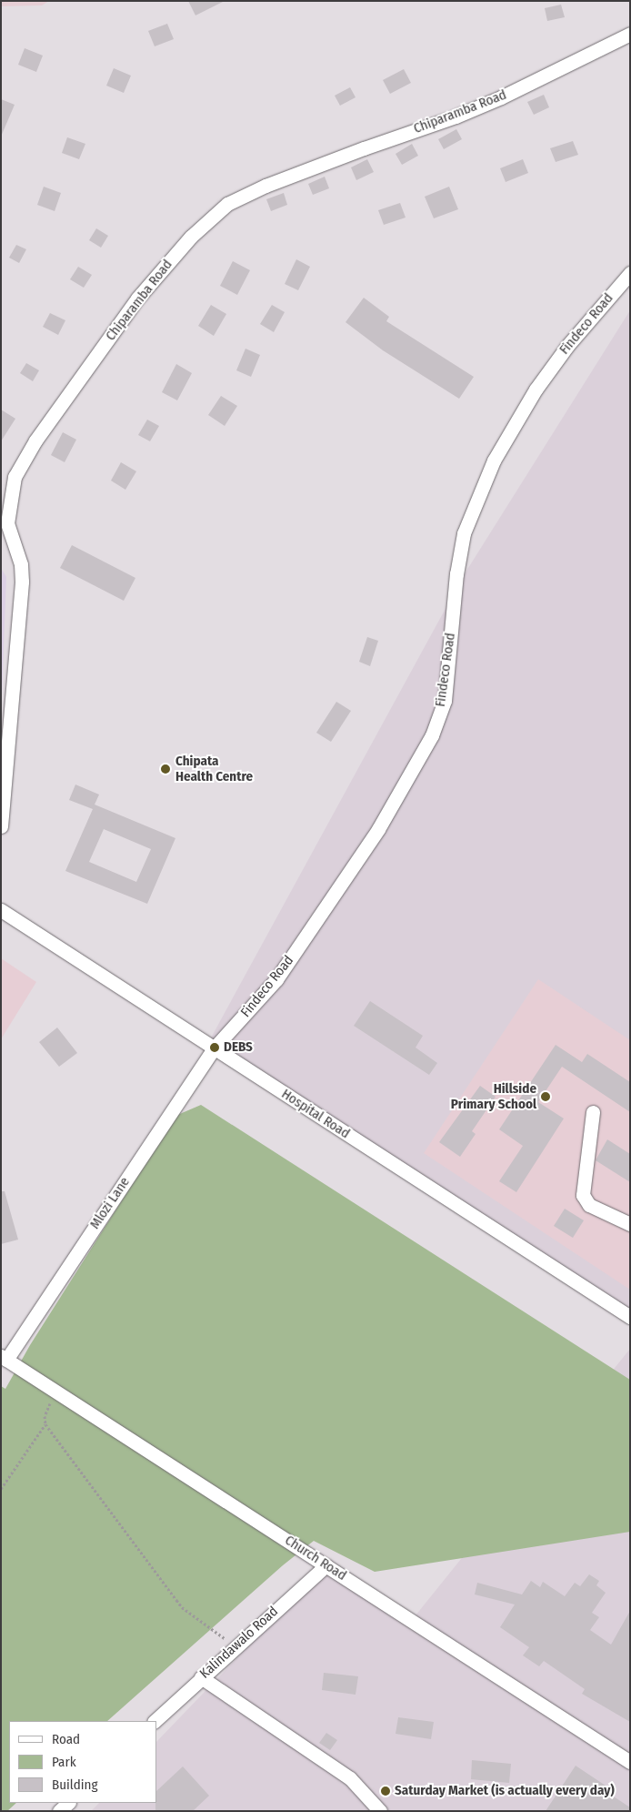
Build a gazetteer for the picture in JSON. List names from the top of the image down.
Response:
{
  "streets": {
    "street": [
      "Chiparamba Road",
      "Findeco Road",
      "Hospital Road",
      "Mlozi Lane",
      "Church Road",
      "Kalindawalo Road"
    ]
  },
  "crossings": [
    ["Findeco Road", "Hospital Road"],
    ["Findeco Road", "Mlozi Lane"],
    ["Hospital Road", "Mlozi Lane"],
    ["Mlozi Lane", "Church Road"],
    ["Church Road", "Kalindawalo Road"]
  ],
  "places": [
    "Chipata Health Centre",
    "DEBS",
    "Hillside Primary School",
    "Saturday Market (is actually every day)"
  ],
  "legend": ["Road", "Park", "Building"]
}
